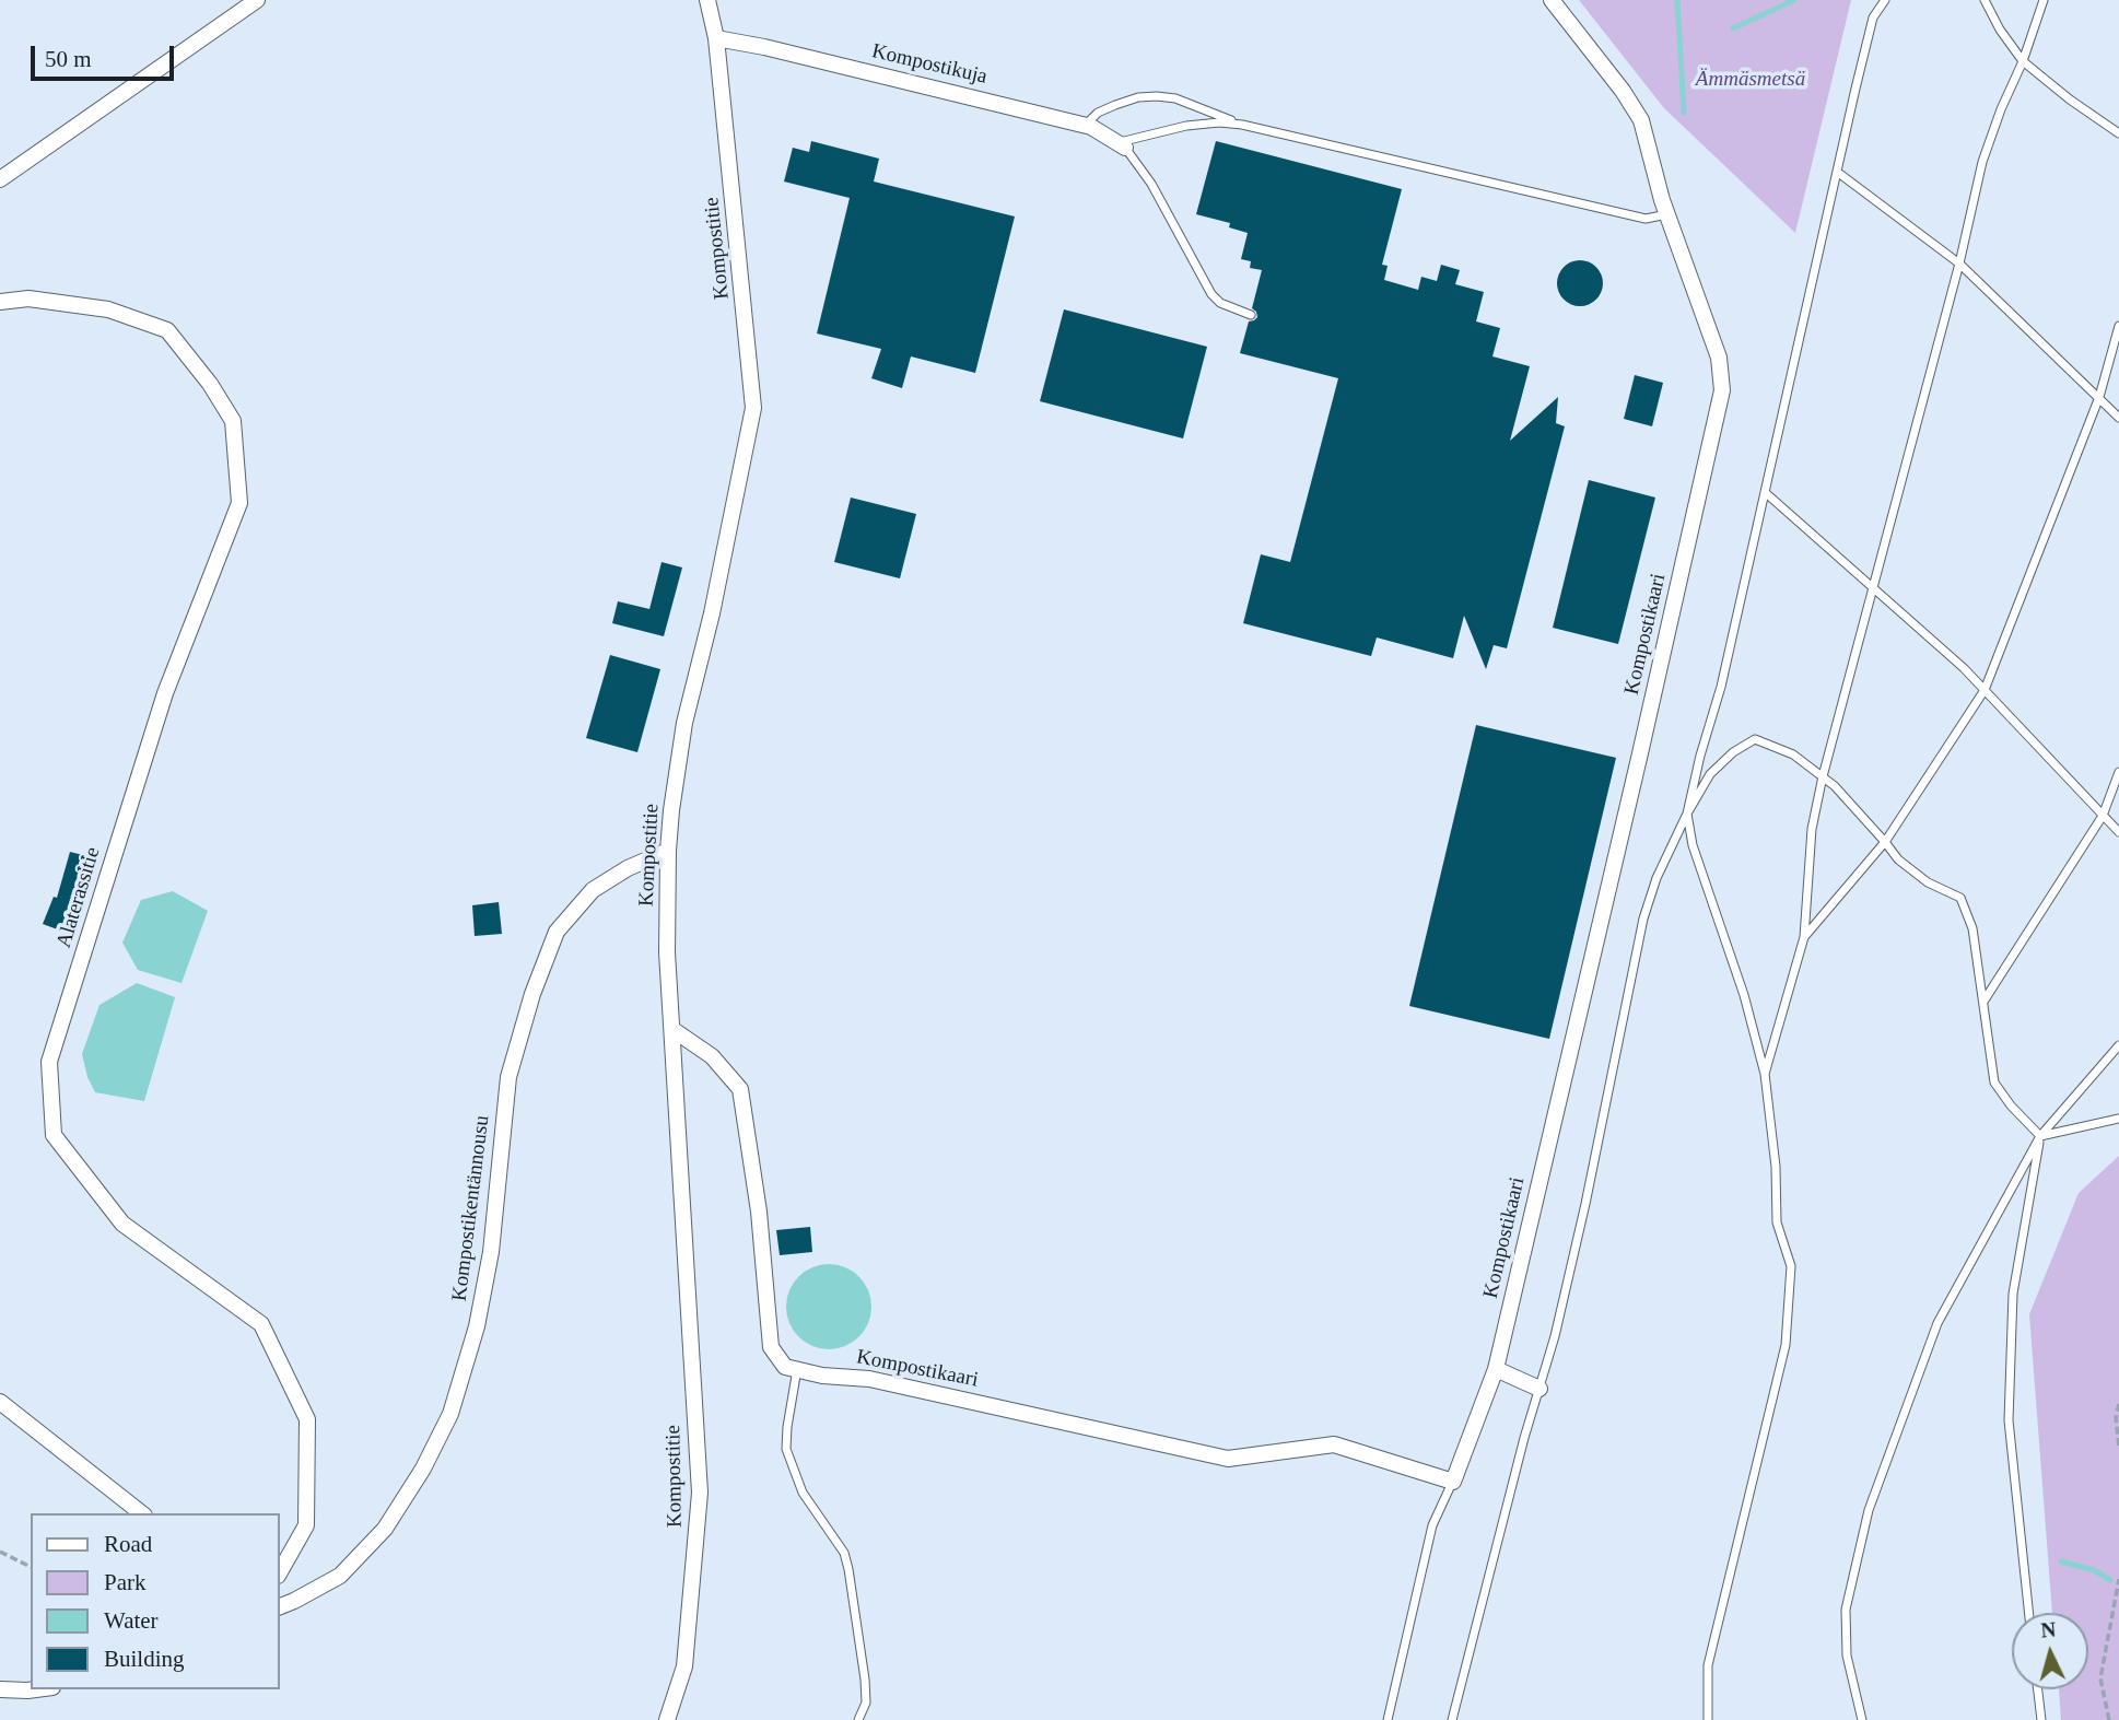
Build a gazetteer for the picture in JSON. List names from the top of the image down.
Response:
{
  "streets": {
    "street": [
      "Kompostikuja",
      "Kompostitie",
      "Kompostikaari",
      "Alaterassitie",
      "Kompostikentännousu"
    ]
  },
  "crossings": [
    ["Kompostikuja", "Kompostitie"],
    ["Kompostitie", "Kompostikentännousu"]
  ],
  "parks": ["Ämmäsmetsä"],
  "legend": [
    "Road",
    "Park",
    "Water",
    "Building"
  ],
  "scale_bar": "50 m",
  "north": "top"
}
